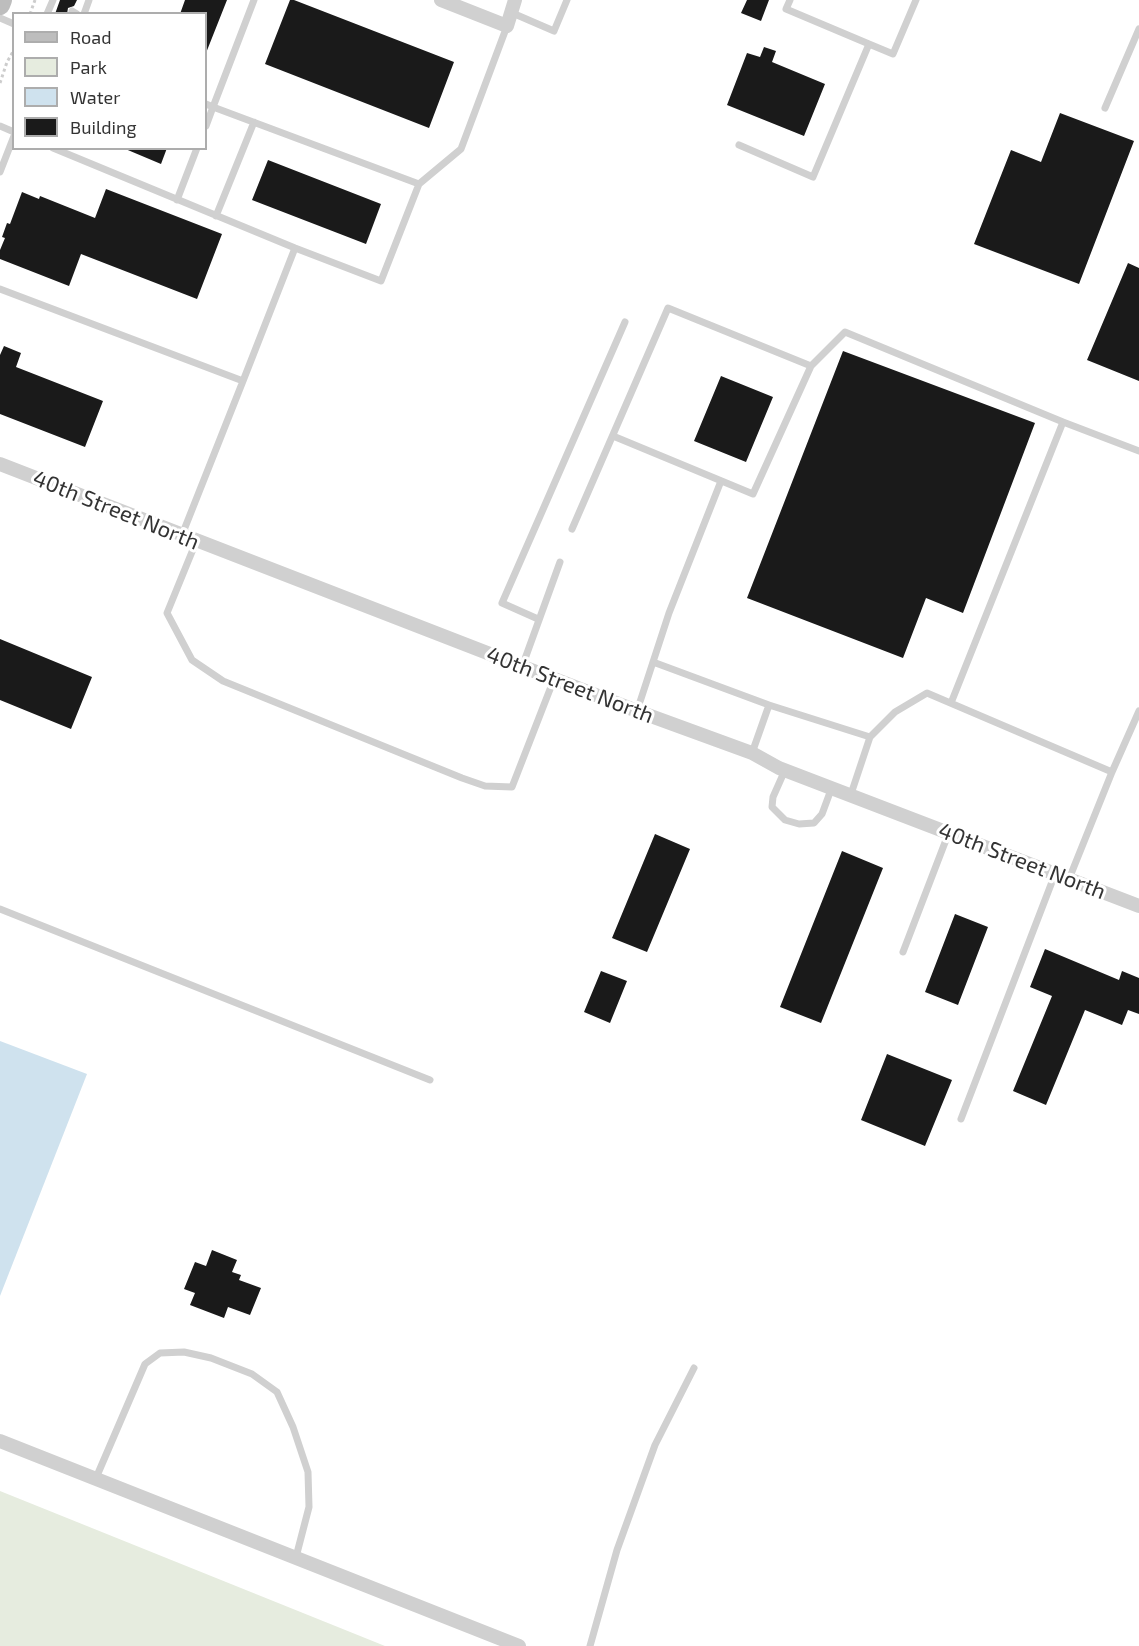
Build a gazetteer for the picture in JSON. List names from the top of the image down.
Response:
{
  "streets": {
    "street": ["40th Street North"]
  },
  "legend": [
    "Road",
    "Park",
    "Water",
    "Building"
  ]
}
